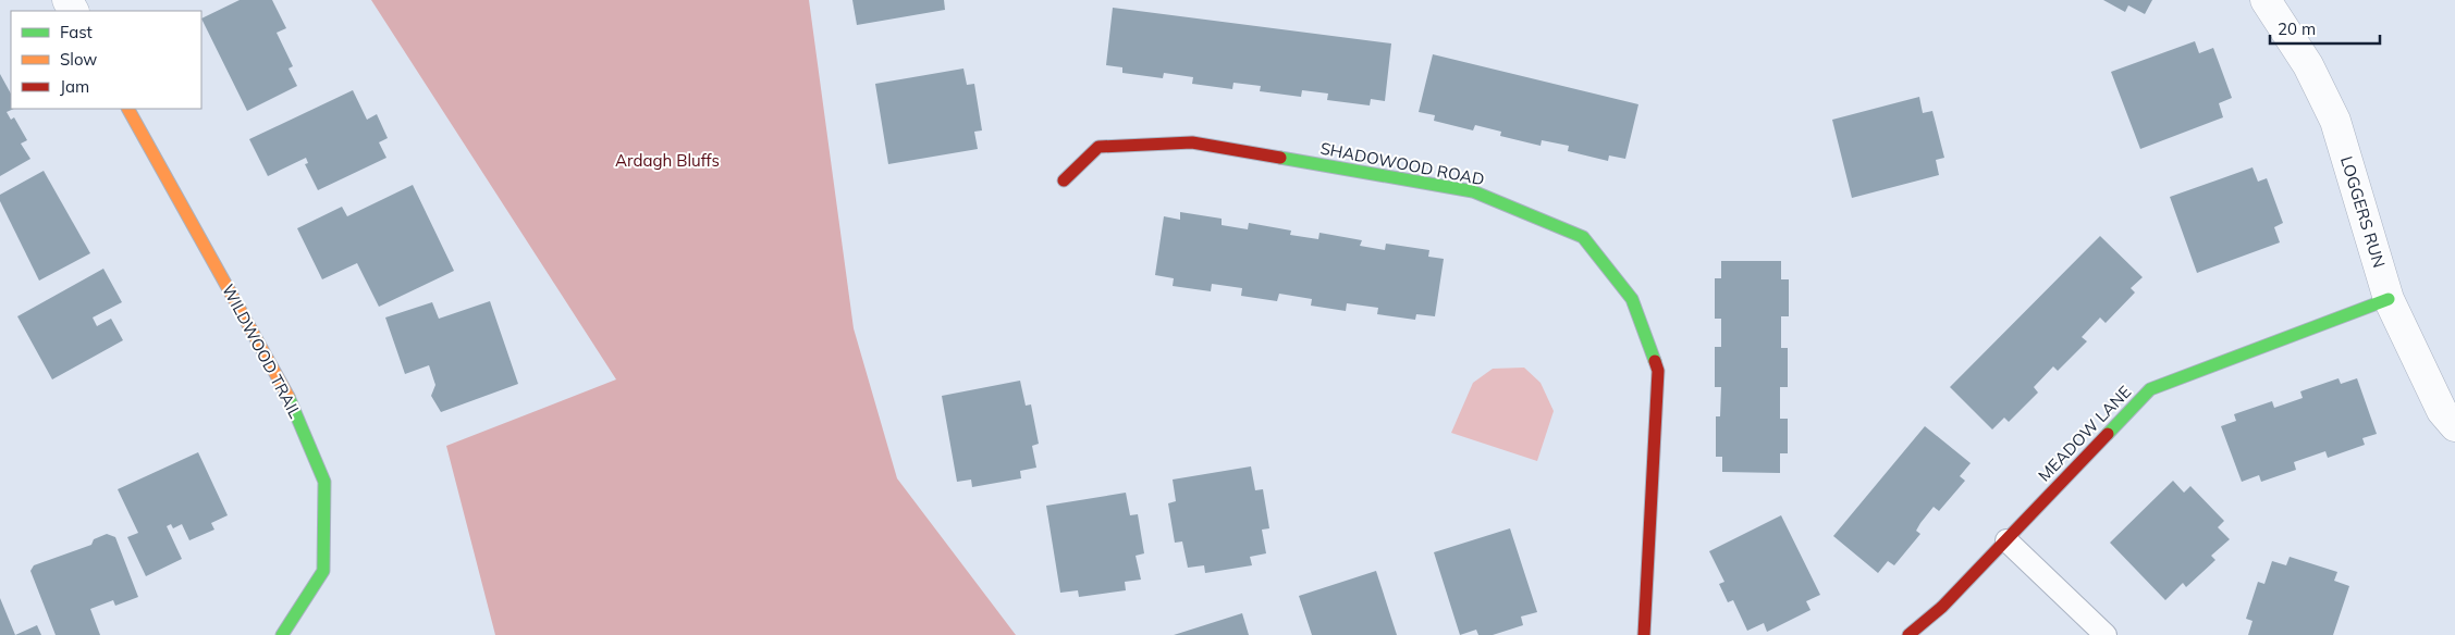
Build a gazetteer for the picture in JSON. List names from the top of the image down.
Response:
{
  "streets": {
    "street": [
      "SHADOWOOD ROAD",
      "LOGGERS RUN",
      "WILDWOOD TRAIL",
      "MEADOW LANE"
    ]
  },
  "crossings": [
    ["LOGGERS RUN", "MEADOW LANE"]
  ],
  "parks": ["Ardagh Bluffs"],
  "legend": ["Fast", "Slow", "Jam"],
  "scale_bar": "20 m"
}
